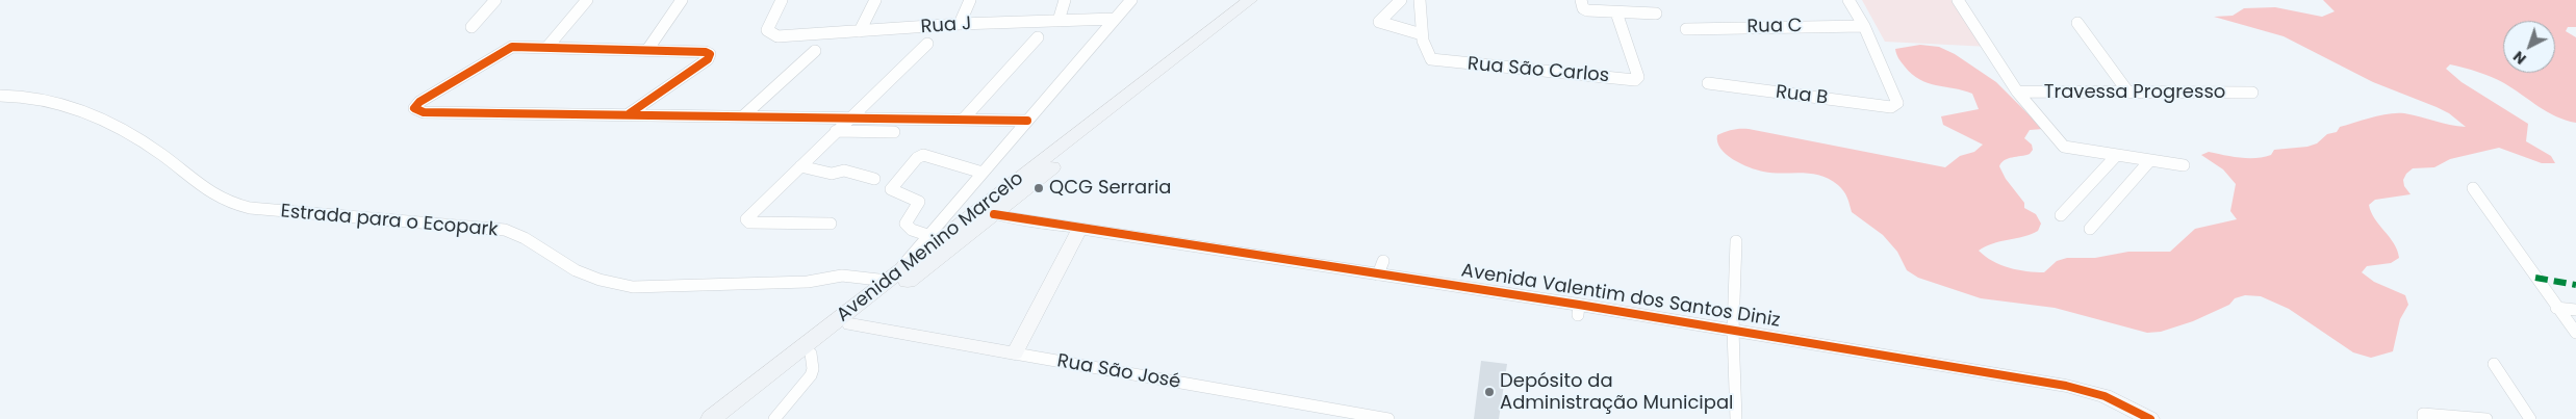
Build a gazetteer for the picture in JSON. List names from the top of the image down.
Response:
{
  "streets": {
    "main road": ["Avenida Menino Marcelo"],
    "street": [
      "Rua J",
      "Rua C",
      "Rua São Carlos",
      "Travessa Progresso",
      "Rua B",
      "Estrada para o Ecopark",
      "Avenida Valentim dos Santos Diniz",
      "Rua São José"
    ]
  },
  "crossings": [
    ["Rua C", "Rua B"],
    ["Estrada para o Ecopark", "Avenida Menino Marcelo"],
    ["Avenida Menino Marcelo", "Avenida Valentim dos Santos Diniz"],
    ["Avenida Menino Marcelo", "Rua São José"]
  ],
  "places": ["QCG Serraria", "Depósito da Administração Municipal"],
  "north": "bottom left"
}
